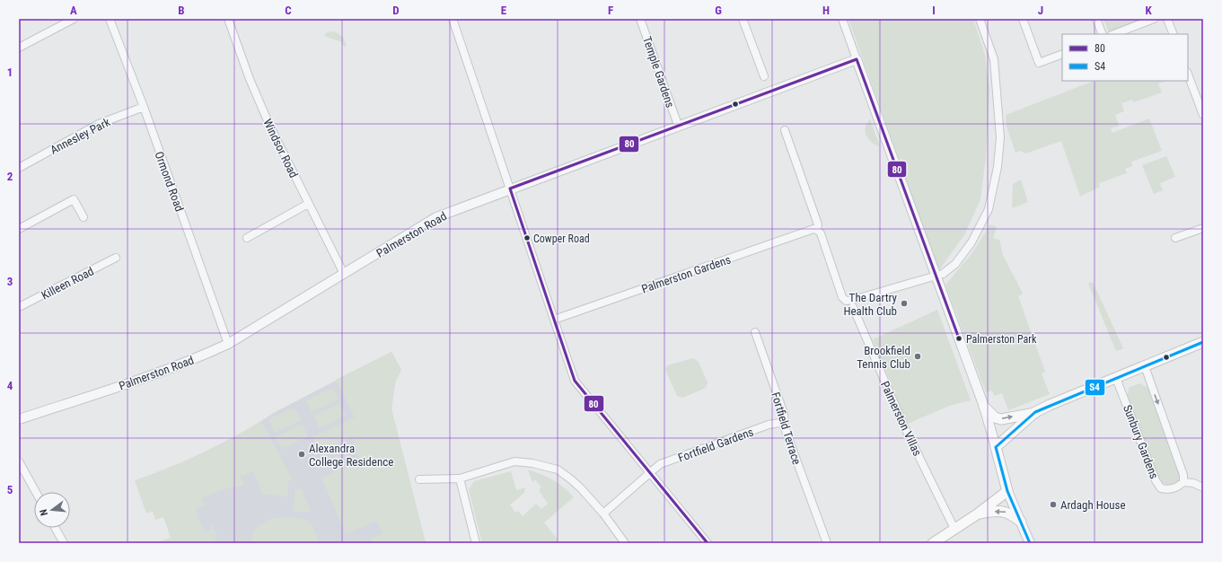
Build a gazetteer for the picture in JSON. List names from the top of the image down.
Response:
{
  "streets": {
    "street": [
      "Temple Gardens",
      "Annesley Park",
      "Windsor Road",
      "Ormond Road",
      "Palmerston Road",
      "Palmerston Gardens",
      "Killeen Road",
      "Palmerston Villas",
      "Fortfield Terrace",
      "Sunbury Gardens",
      "Fortfield Gardens"
    ]
  },
  "crossings": [
    ["Temple Gardens", "Palmerston Road"],
    ["Annesley Park", "Ormond Road"],
    ["Windsor Road", "Palmerston Road"],
    ["Ormond Road", "Palmerston Road"],
    ["Fortfield Terrace", "Fortfield Gardens"]
  ],
  "places": [
    "Cowper Road",
    "The Dartry Health Club",
    "Palmerston Park",
    "Brookfield Tennis Club",
    "Alexandra College Residence",
    "Ardagh House"
  ],
  "lines": ["transit line 80", "transit line S4"],
  "legend": ["80", "S4"],
  "north": "left",
  "grid": {
    "columns": [
      "A",
      "B",
      "C",
      "D",
      "E",
      "F",
      "G",
      "H",
      "I",
      "J",
      "K"
    ],
    "rows": [
      "1",
      "2",
      "3",
      "4",
      "5"
    ]
  }
}
